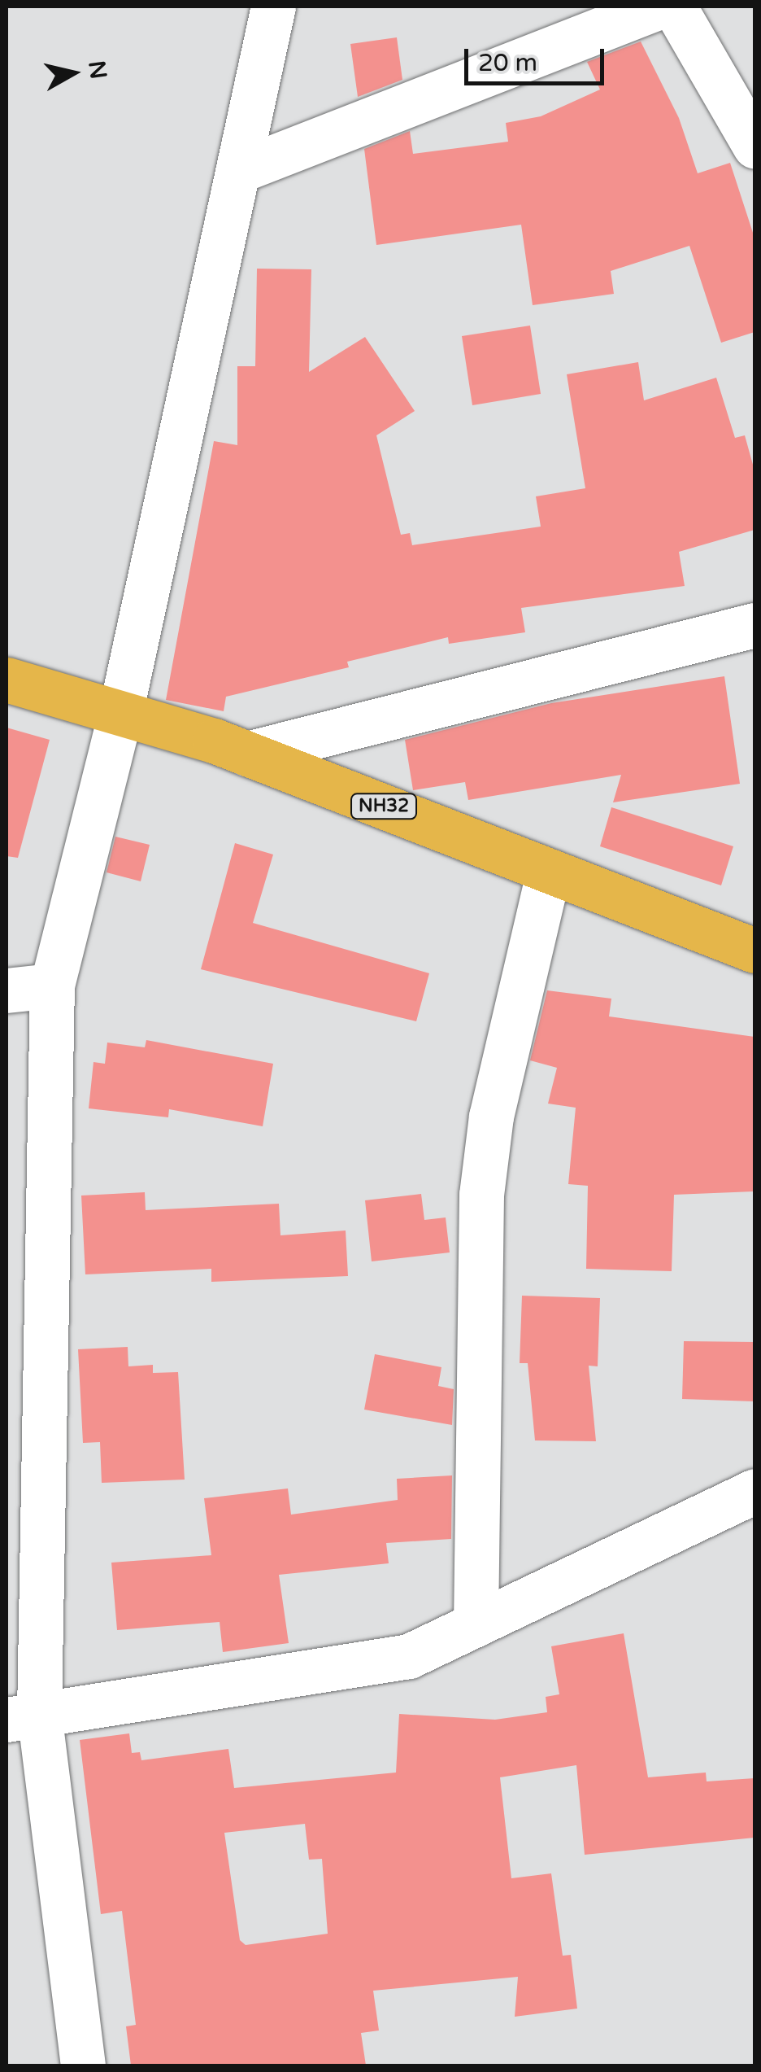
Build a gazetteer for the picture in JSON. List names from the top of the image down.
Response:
{
  "streets": {
    "highway": ["NH32"]
  },
  "scale_bar": "20 m",
  "north": "right"
}
